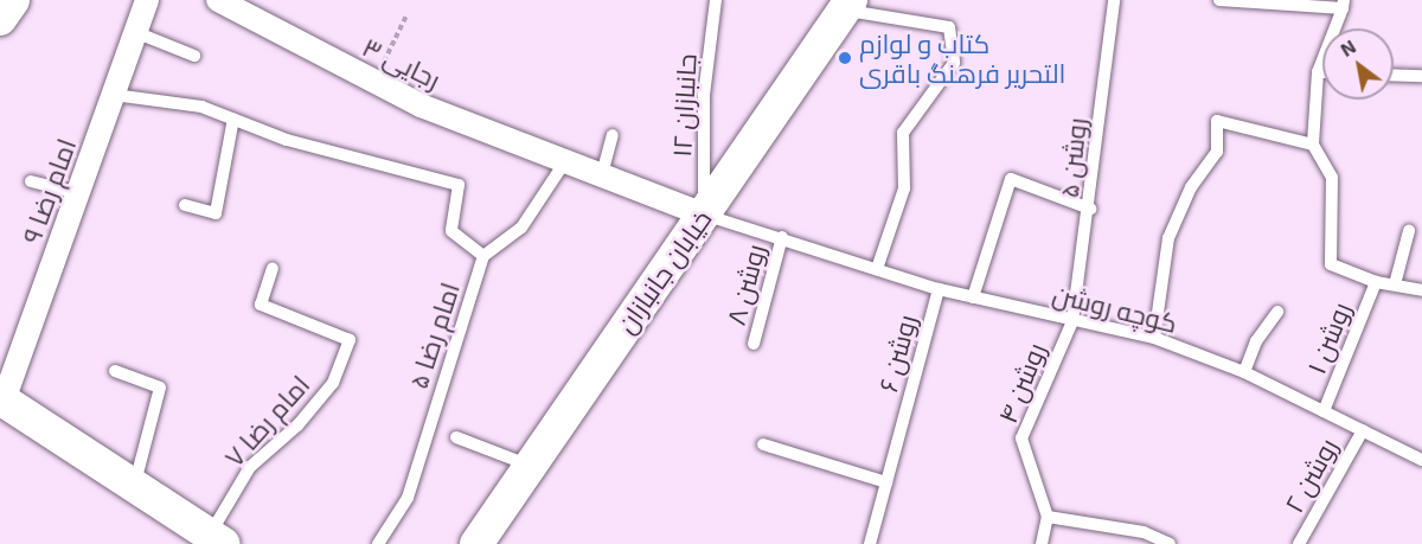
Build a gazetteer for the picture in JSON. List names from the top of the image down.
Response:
{
  "streets": {
    "street": ["رجایی ۳", "امام رضا ۹", "خیابان جانبازان"],
    "lane": [
      "جانبازان ۱۲",
      "روشن ۵",
      "روشن ۸",
      "کوچه روشن",
      "امام رضا ۵",
      "روشن ۱",
      "روشن ۶",
      "روشن ۴",
      "امام رضا ۷",
      "روشن ۲"
    ]
  },
  "crossings": [
    ["رجایی ۳", "جانبازان ۱۲"],
    ["رجایی ۳", "خیابان جانبازان"],
    ["رجایی ۳", "کوچه روشن"],
    ["رجایی ۳", "امام رضا ۵"],
    ["جانبازان ۱۲", "خیابان جانبازان"],
    ["جانبازان ۱۲", "کوچه روشن"],
    ["روشن ۵", "کوچه روشن"],
    ["روشن ۵", "روشن ۴"],
    ["خیابان جانبازان", "کوچه روشن"],
    ["روشن ۸", "کوچه روشن"],
    ["کوچه روشن", "روشن ۱"],
    ["کوچه روشن", "روشن ۶"],
    ["کوچه روشن", "روشن ۴"],
    ["کوچه روشن", "روشن ۲"]
  ],
  "places": ["کتاب و لوازم التحریر فرهنگ باقری"],
  "north": "top left"
}
